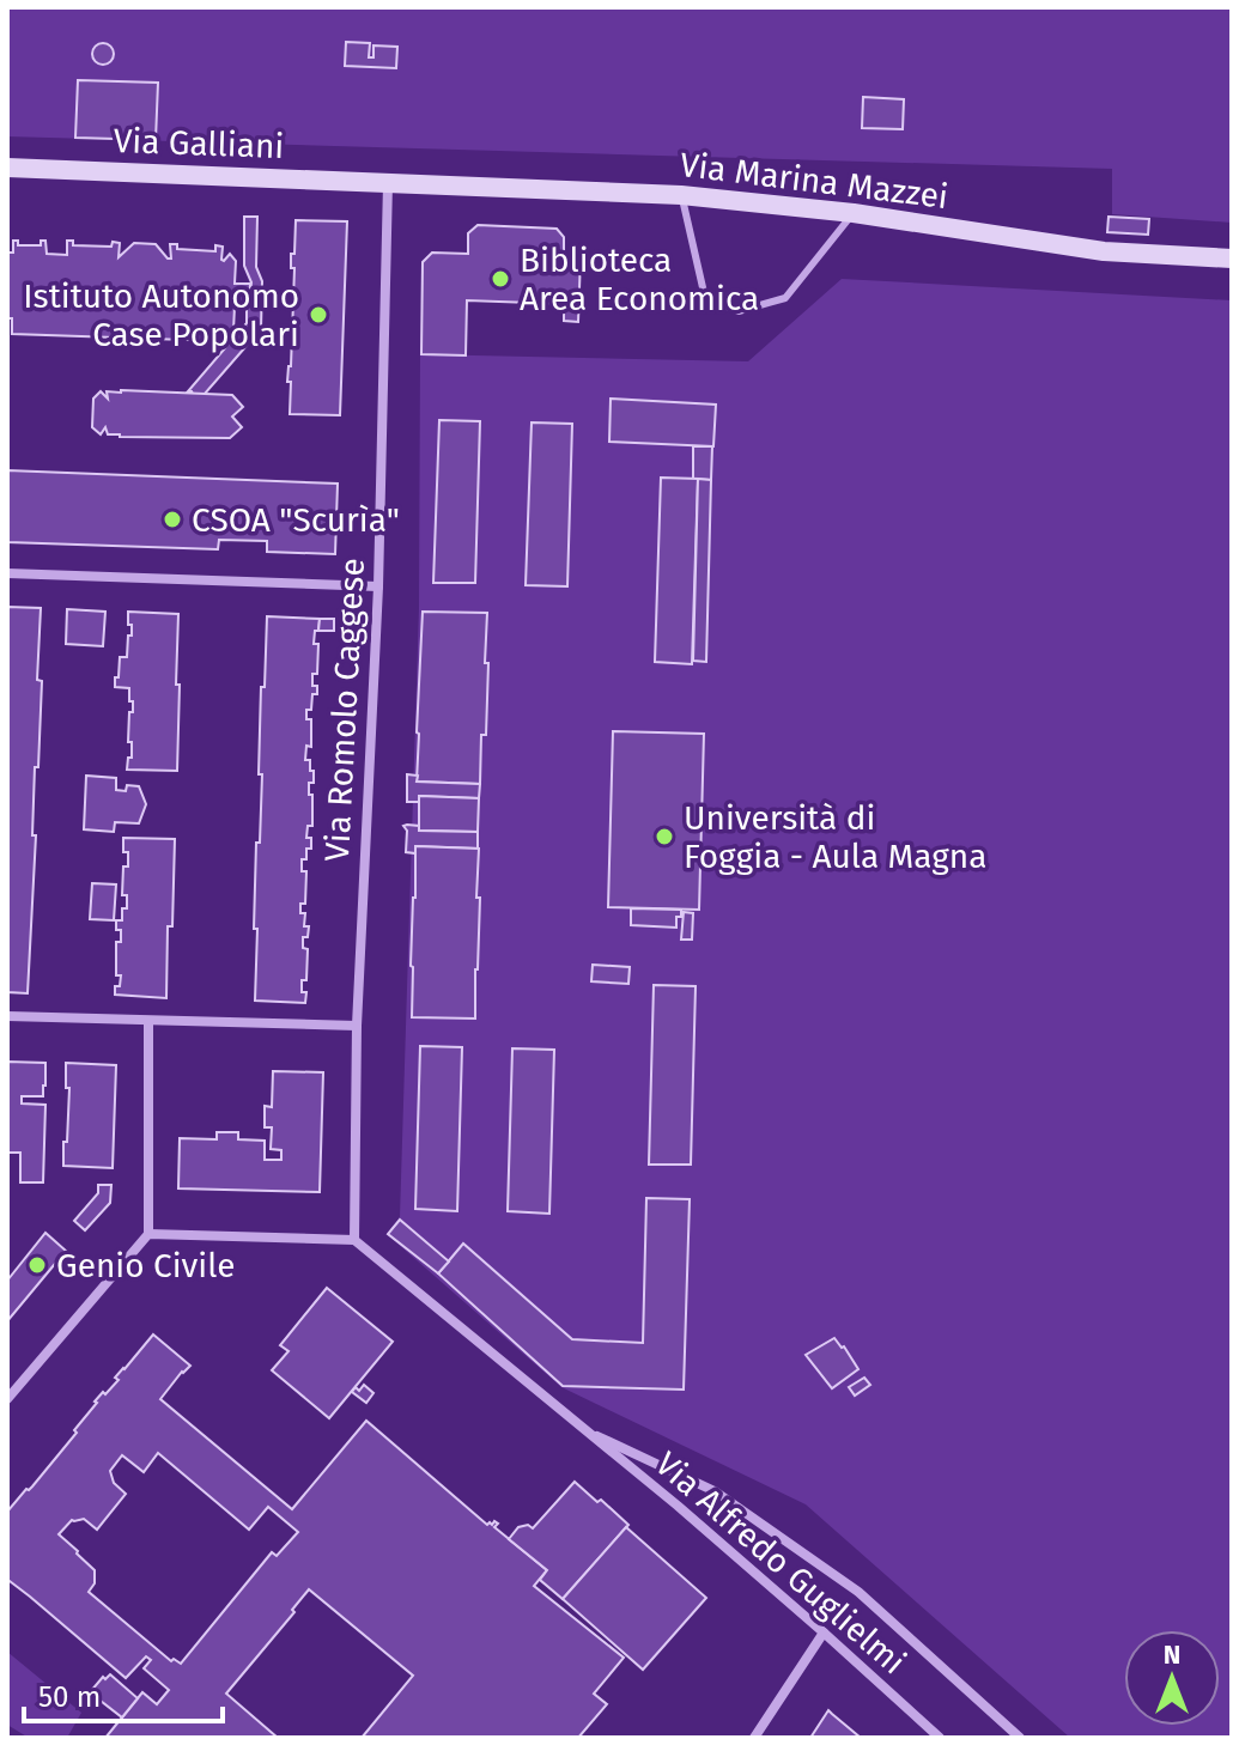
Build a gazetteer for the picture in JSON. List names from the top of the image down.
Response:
{
  "streets": {
    "street": [
      "Via Galliani",
      "Via Marina Mazzei",
      "Via Romolo Caggese",
      "Via Alfredo Guglielmi"
    ]
  },
  "crossings": [
    ["Via Galliani", "Via Marina Mazzei"],
    ["Via Galliani", "Via Romolo Caggese"],
    ["Via Marina Mazzei", "Via Romolo Caggese"],
    ["Via Romolo Caggese", "Via Alfredo Guglielmi"]
  ],
  "places": [
    "Biblioteca Area Economica",
    "Istituto Autonomo Case Popolari",
    "CSOA \"Scurìa\"",
    "Università di Foggia - Aula Magna",
    "Genio Civile"
  ],
  "scale_bar": "50 m",
  "north": "top"
}
